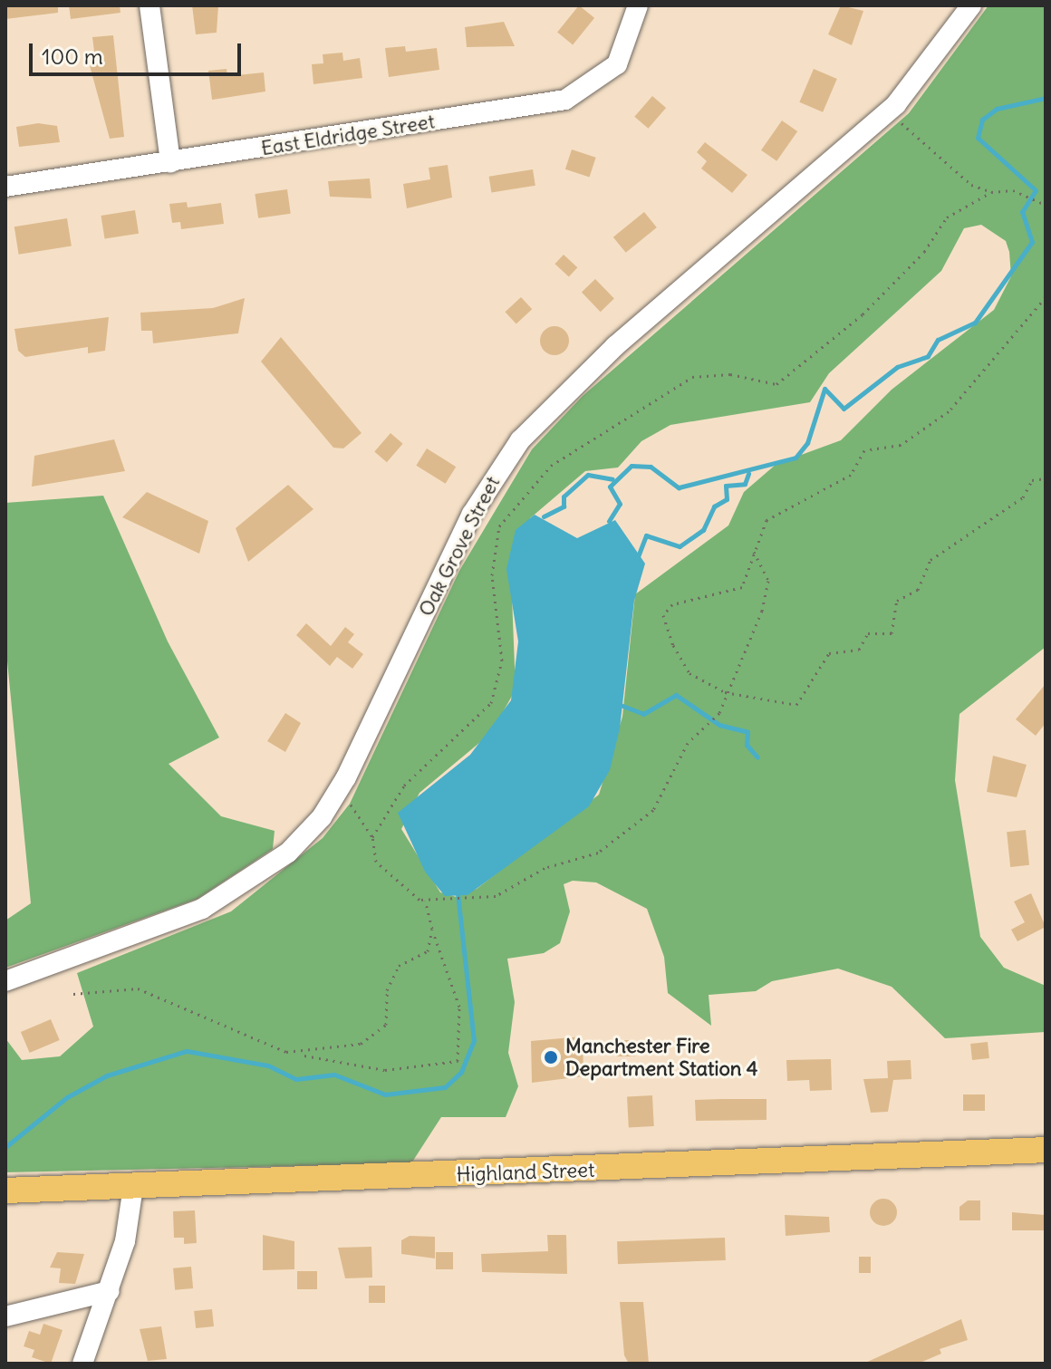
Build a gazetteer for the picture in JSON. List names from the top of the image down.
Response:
{
  "streets": {
    "main road": ["Highland Street"],
    "street": ["East Eldridge Street", "Oak Grove Street"]
  },
  "places": ["Manchester Fire Department Station 4"],
  "scale_bar": "100 m"
}
